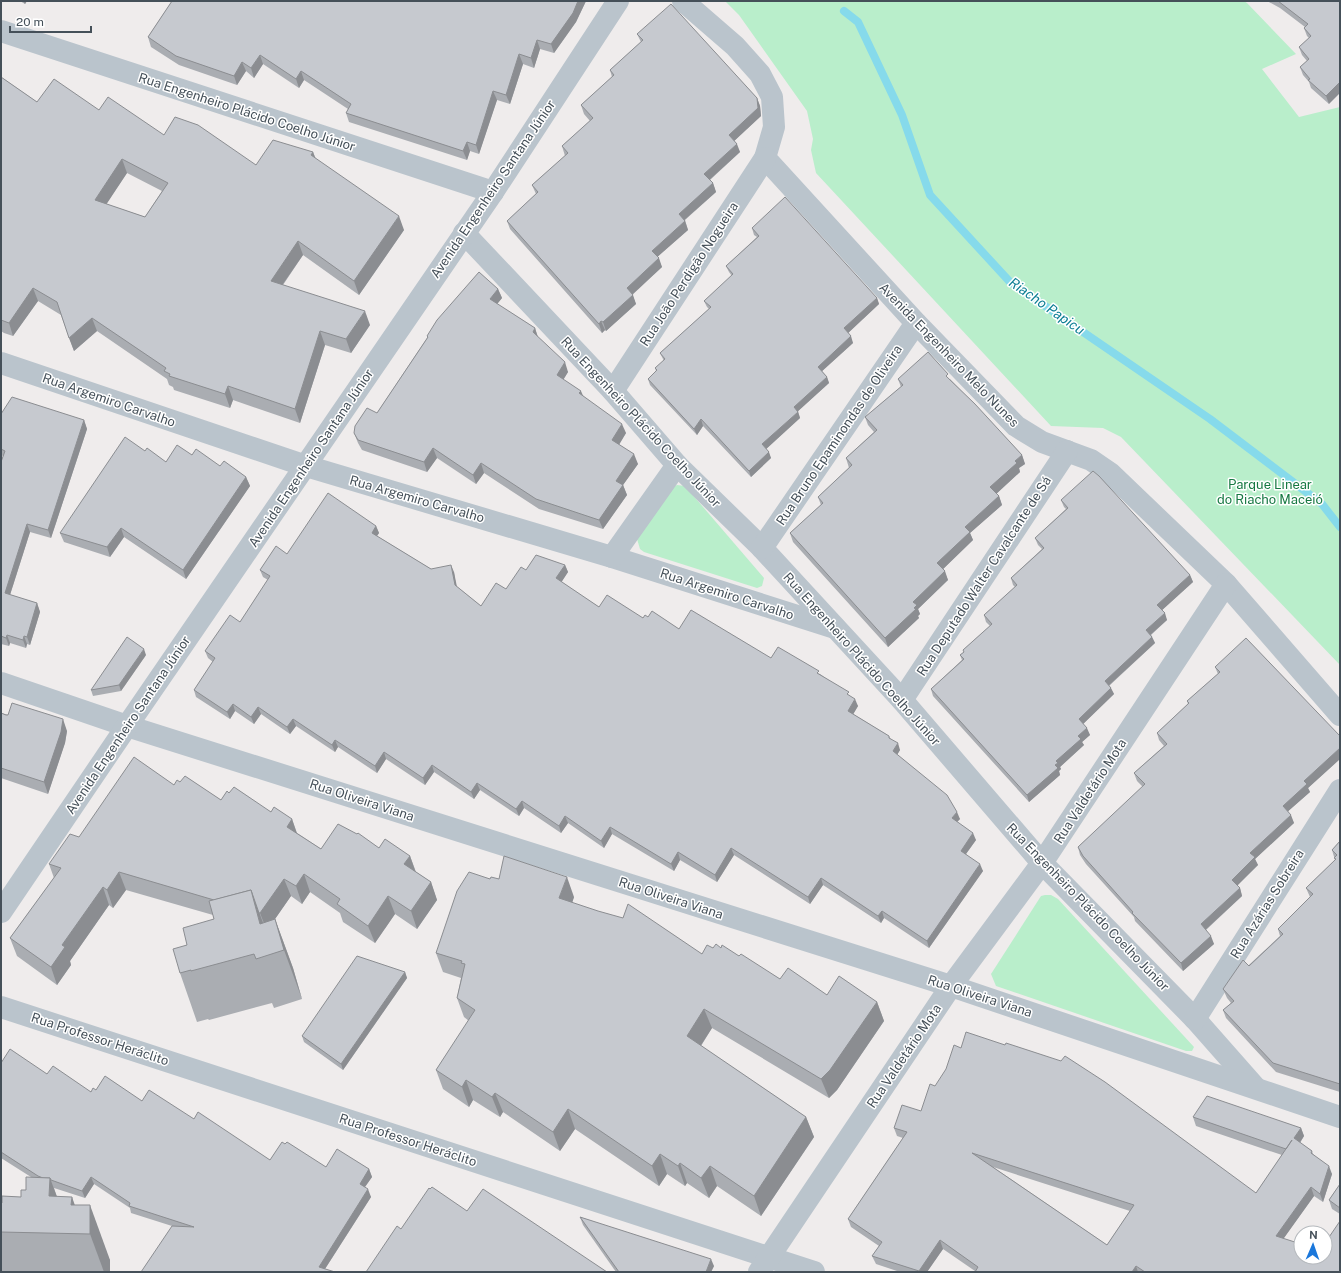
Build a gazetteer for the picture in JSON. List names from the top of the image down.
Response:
{
  "streets": {
    "street": [
      "Rua Engenheiro Plácido Coelho Júnior",
      "Avenida Engenheiro Santana Júnior",
      "Rua João Perdigão Nogueira",
      "Avenida Engenheiro Melo Nunes",
      "Rua Argemiro Carvalho",
      "Rua Bruno Epaminondas de Oliveira",
      "Rua Deputado Walter Cavalcante de Sá",
      "Rua Valdetário Mota",
      "Rua Oliveira Viana",
      "Rua Azárias Sobreira",
      "Rua Professor Heráclito"
    ]
  },
  "crossings": [
    ["Rua Engenheiro Plácido Coelho Júnior", "Avenida Engenheiro Santana Júnior"],
    ["Rua Engenheiro Plácido Coelho Júnior", "Rua João Perdigão Nogueira"],
    ["Rua Engenheiro Plácido Coelho Júnior", "Rua Argemiro Carvalho"],
    ["Rua Engenheiro Plácido Coelho Júnior", "Rua Bruno Epaminondas de Oliveira"],
    ["Rua Engenheiro Plácido Coelho Júnior", "Rua Deputado Walter Cavalcante de Sá"],
    ["Rua Engenheiro Plácido Coelho Júnior", "Rua Valdetário Mota"],
    ["Rua Engenheiro Plácido Coelho Júnior", "Rua Oliveira Viana"],
    ["Rua Engenheiro Plácido Coelho Júnior", "Rua Azárias Sobreira"],
    ["Avenida Engenheiro Santana Júnior", "Rua Argemiro Carvalho"],
    ["Avenida Engenheiro Santana Júnior", "Rua Oliveira Viana"],
    ["Rua João Perdigão Nogueira", "Avenida Engenheiro Melo Nunes"],
    ["Avenida Engenheiro Melo Nunes", "Rua Bruno Epaminondas de Oliveira"],
    ["Avenida Engenheiro Melo Nunes", "Rua Deputado Walter Cavalcante de Sá"],
    ["Avenida Engenheiro Melo Nunes", "Rua Valdetário Mota"],
    ["Rua Valdetário Mota", "Rua Oliveira Viana"],
    ["Rua Valdetário Mota", "Rua Professor Heráclito"]
  ],
  "water": ["Riacho Papicu"],
  "parks": ["Parque Linear do Riacho Maceió"],
  "scale_bar": "20 m",
  "north": "top"
}
